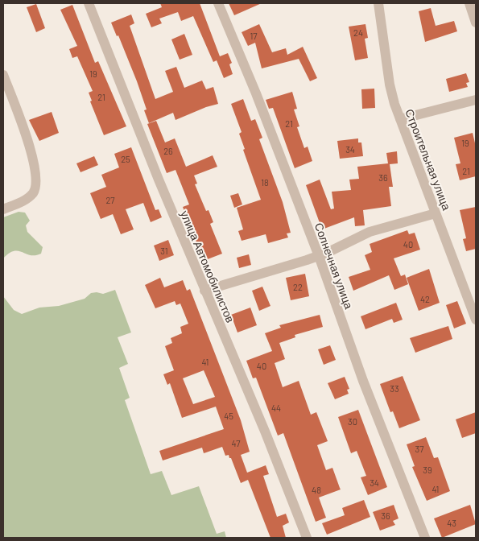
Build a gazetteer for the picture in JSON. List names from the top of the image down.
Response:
{
  "streets": {
    "street": ["Строительная улица", "Солнечная улица", "улица Автомобилистов"]
  },
  "house_numbers": [
    "24",
    "17",
    "19",
    "21",
    "21",
    "19",
    "34",
    "26",
    "25",
    "21",
    "36",
    "18",
    "27",
    "40",
    "31",
    "22",
    "42",
    "41",
    "40",
    "33",
    "44",
    "45",
    "30",
    "47",
    "37",
    "39",
    "34",
    "41",
    "48",
    "36",
    "43"
  ]
}
